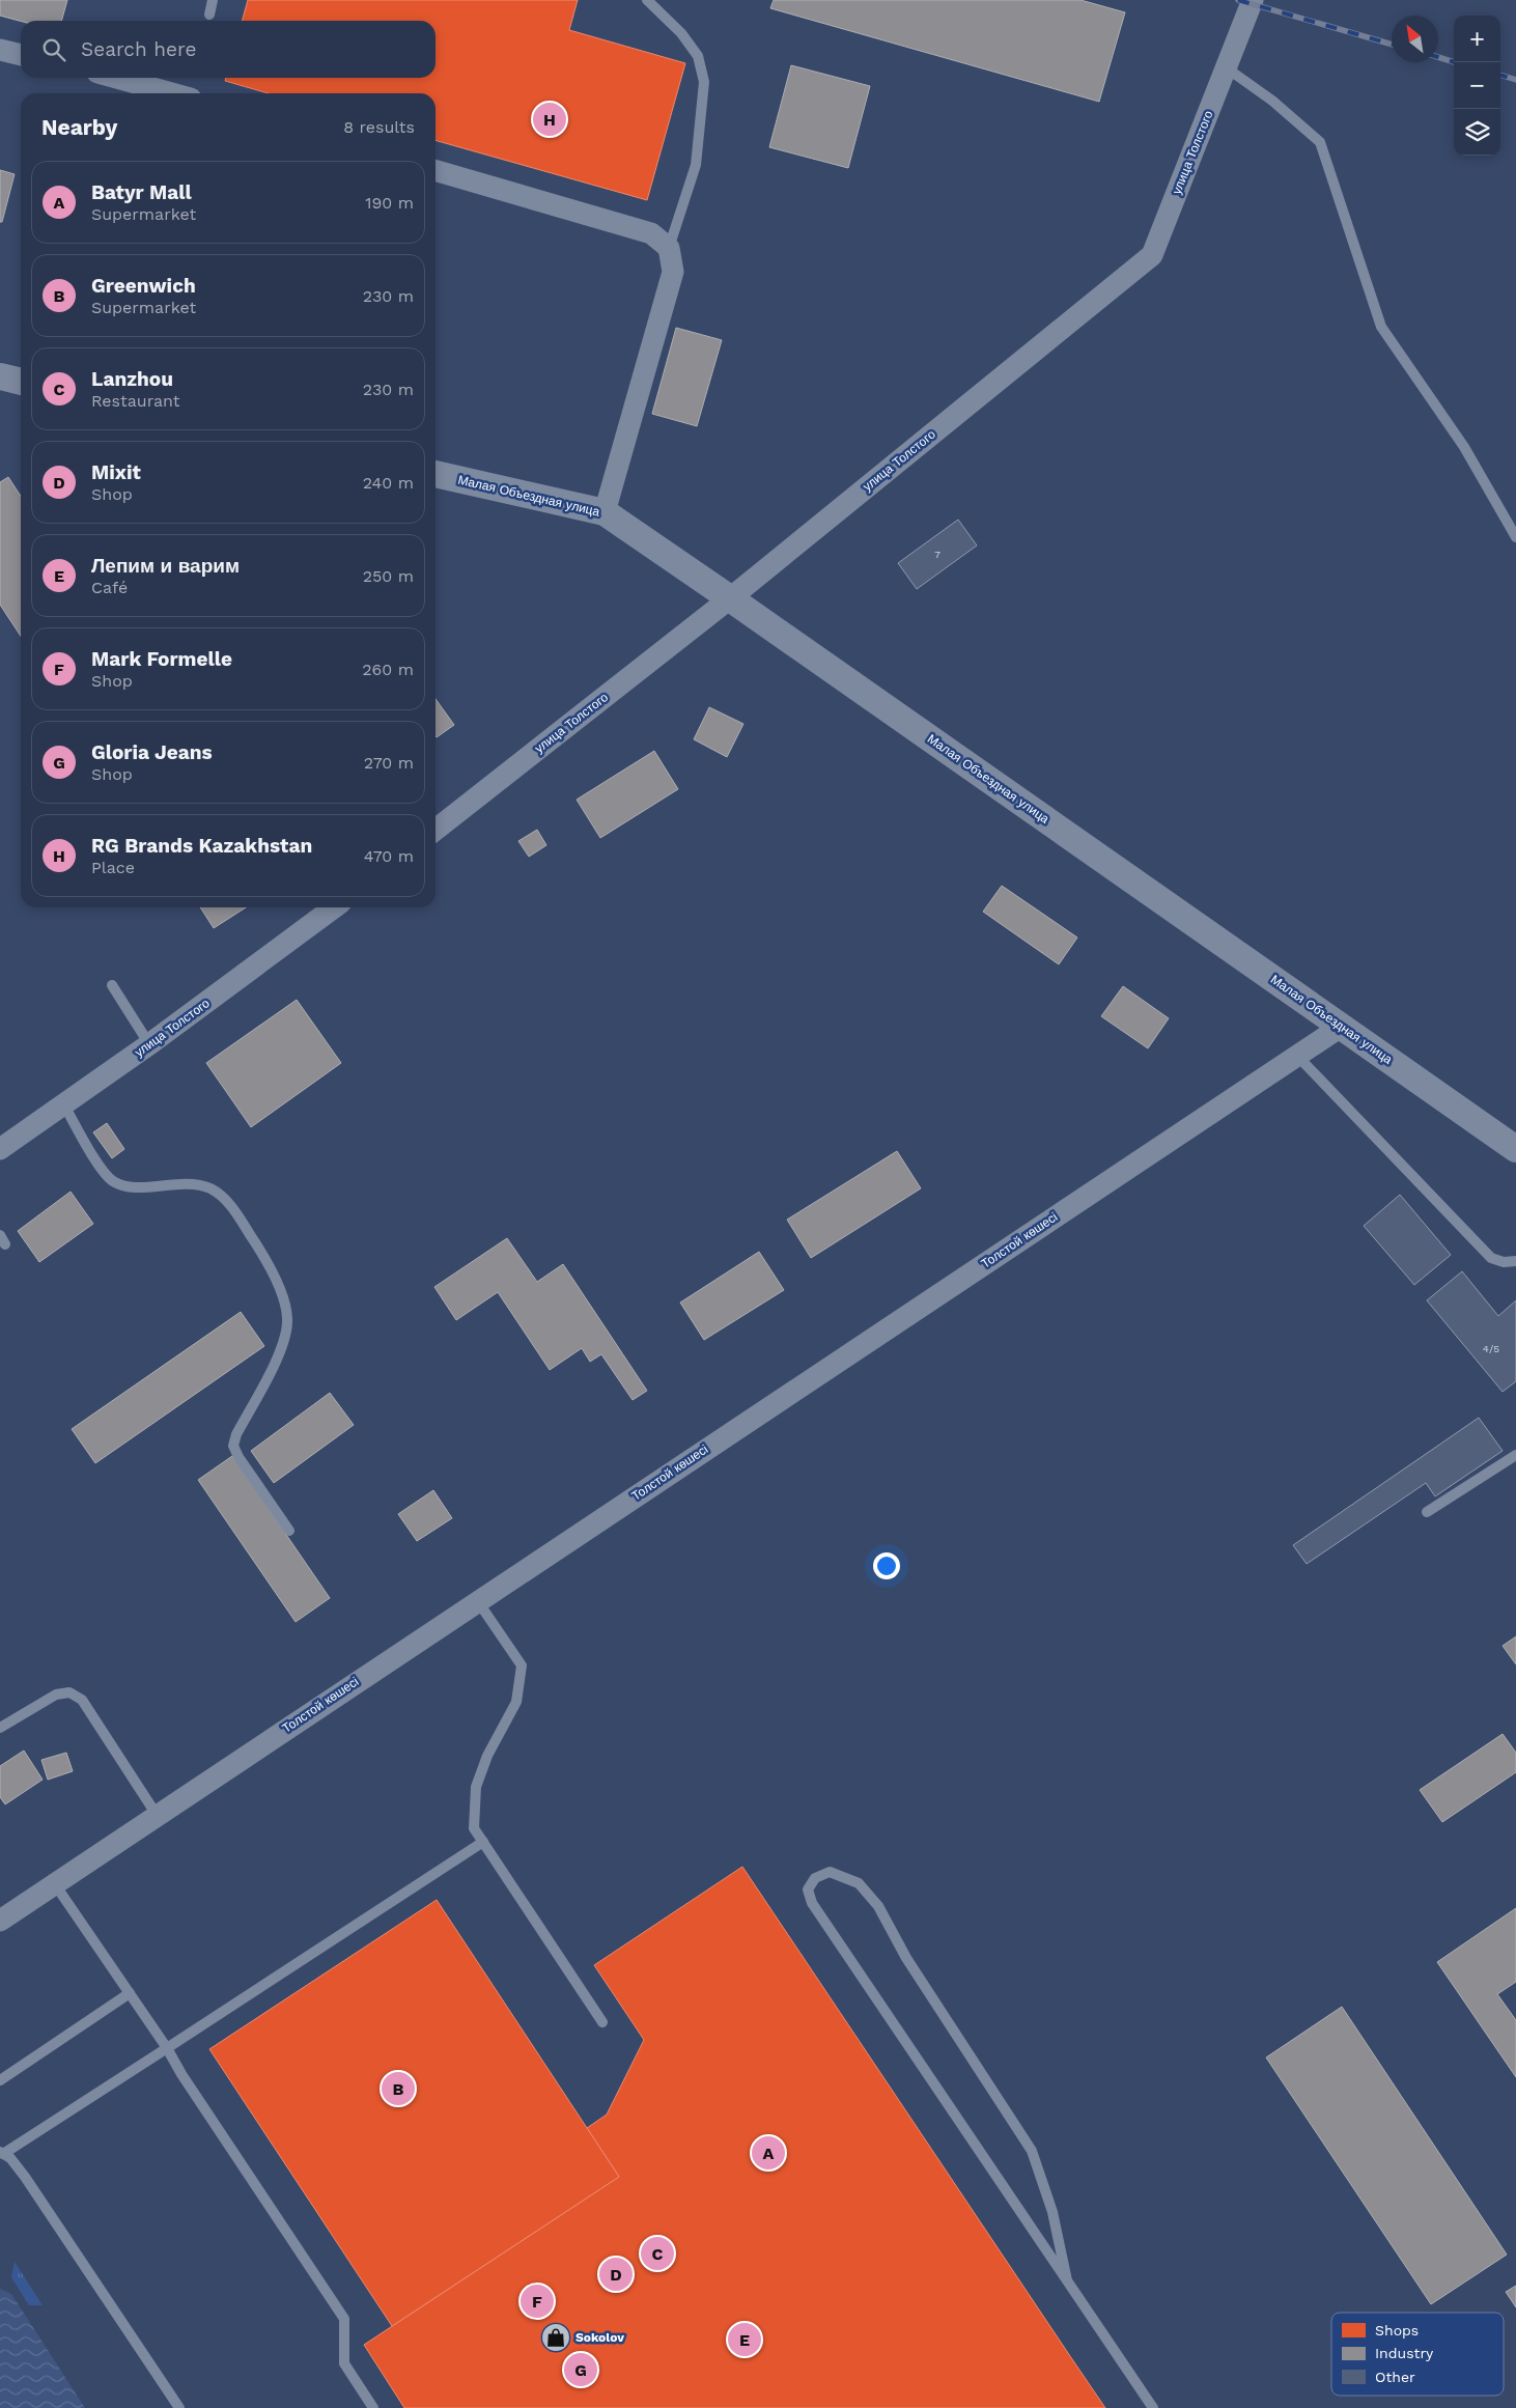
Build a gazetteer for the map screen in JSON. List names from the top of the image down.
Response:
{
  "streets": {
    "street": ["улица Толстого", "Малая Объездная улица", "Толстой көшесі"]
  },
  "crossings": [
    ["улица Толстого", "Малая Объездная улица"],
    ["Малая Объездная улица", "Толстой көшесі"]
  ],
  "places": {
    "shop": ["Sokolov"]
  },
  "house_numbers": ["7", "4/5"],
  "legend": ["Shops", "Industry", "Other"],
  "north": "top left",
  "page": {
    "map_buttons": ["+", "−"],
    "search": "Search here",
    "heading": ["Nearby", "8 results"],
    "pins": [
      "H",
      "B",
      "A",
      "C",
      "D",
      "F",
      "E",
      "G"
    ],
    "list": [
      {
        "mark": "A",
        "name": "Batyr Mall",
        "note": "Supermarket",
        "value": "190 m"
      },
      {
        "mark": "B",
        "name": "Greenwich",
        "note": "Supermarket",
        "value": "230 m"
      },
      {
        "mark": "C",
        "name": "Lanzhou",
        "note": "Restaurant",
        "value": "230 m"
      },
      {
        "mark": "D",
        "name": "Mixit",
        "note": "Shop",
        "value": "240 m"
      },
      {
        "mark": "E",
        "name": "Лепим и варим",
        "note": "Café",
        "value": "250 m"
      },
      {
        "mark": "F",
        "name": "Mark Formelle",
        "note": "Shop",
        "value": "260 m"
      },
      {
        "mark": "G",
        "name": "Gloria Jeans",
        "note": "Shop",
        "value": "270 m"
      },
      {
        "mark": "H",
        "name": "RG Brands Kazakhstan",
        "note": "Place",
        "value": "470 m"
      }
    ]
  }
}
